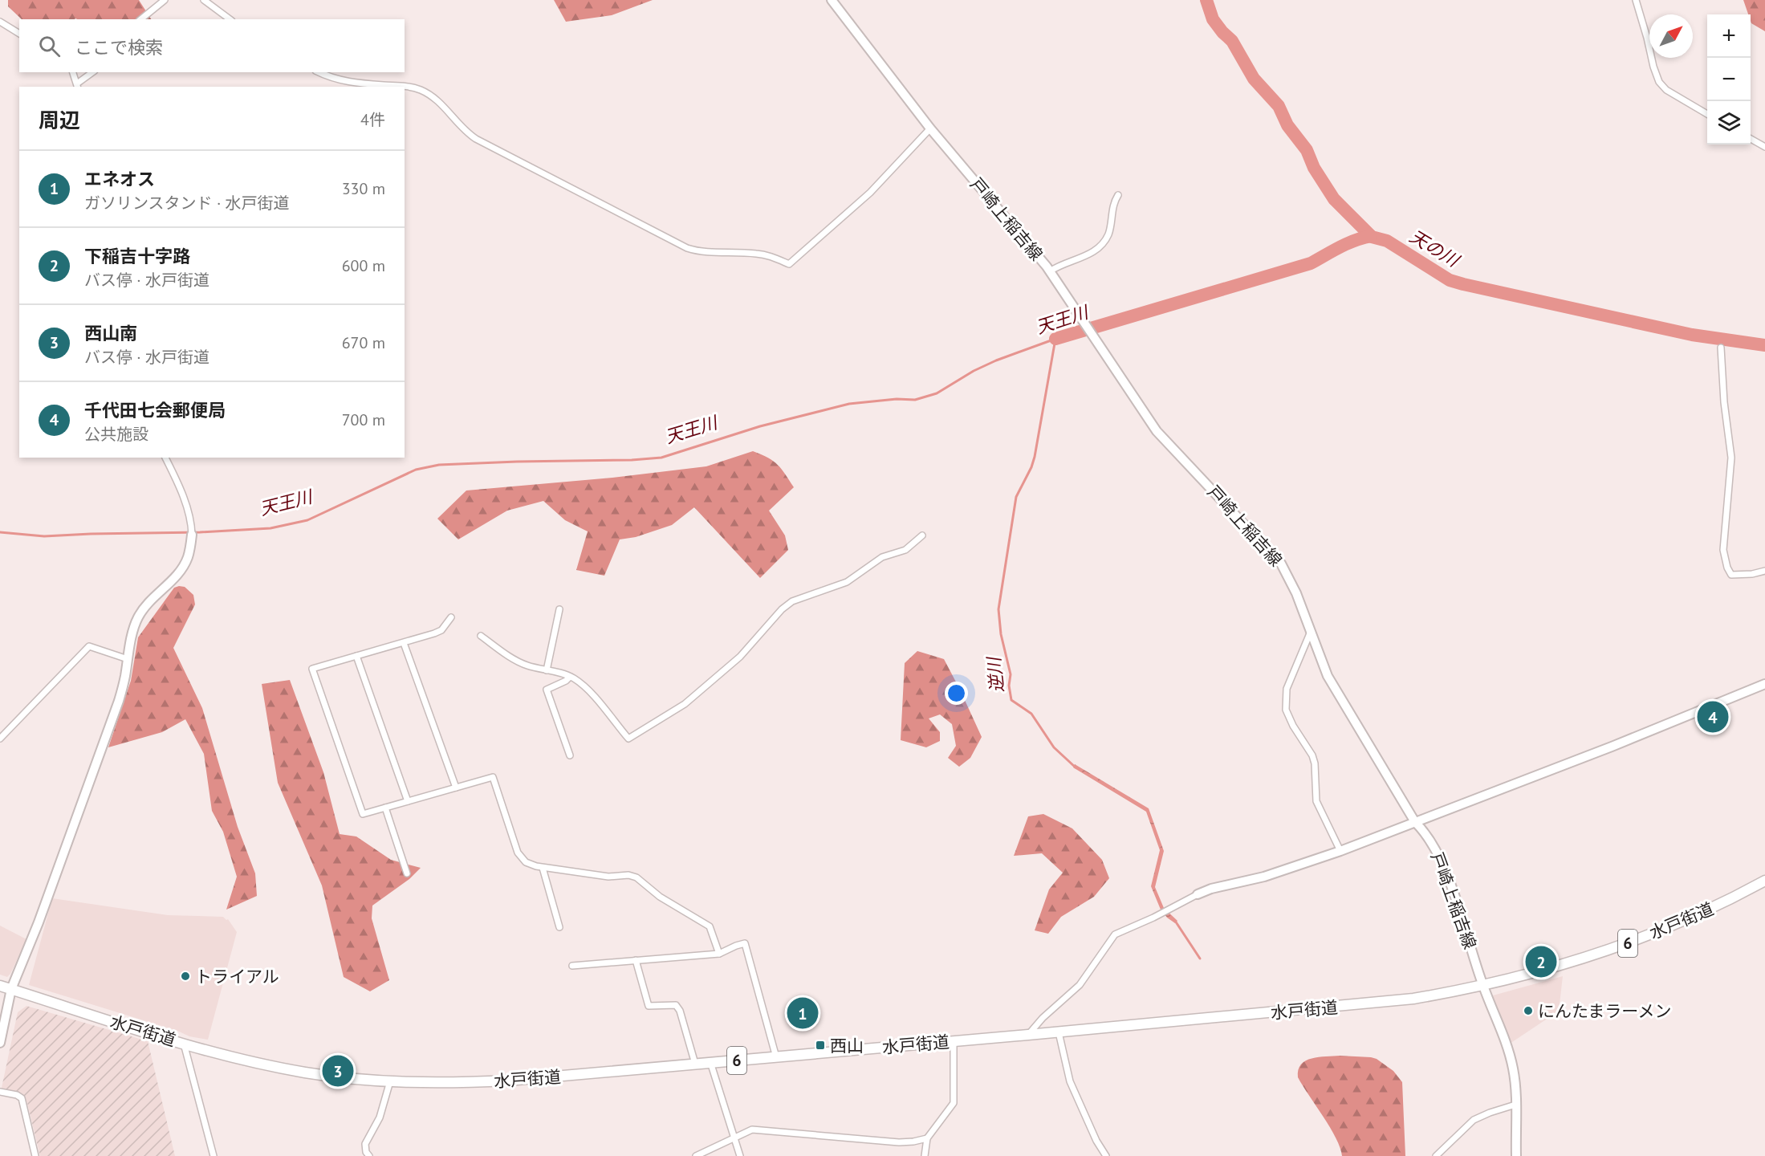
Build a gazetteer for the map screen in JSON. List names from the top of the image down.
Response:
{
  "streets": {
    "highway": ["水戸街道", "6"],
    "main road": ["戸崎上稲吉線"]
  },
  "crossings": [
    ["戸崎上稲吉線", "水戸街道"]
  ],
  "water": ["天の川", "天王川", "逆川"],
  "places": {
    "other": ["トライアル", "にんたまラーメン"],
    "transit": ["西山"]
  },
  "north": "top right",
  "page": {
    "map_buttons": ["+", "−"],
    "search": "ここで検索",
    "heading": ["周辺", "4件"],
    "list": [
      {
        "mark": "1",
        "name": "エネオス",
        "note": "ガソリンスタンド · 水戸街道",
        "value": "330 m"
      },
      {
        "mark": "2",
        "name": "下稲吉十字路",
        "note": "バス停 · 水戸街道",
        "value": "600 m"
      },
      {
        "mark": "3",
        "name": "西山南",
        "note": "バス停 · 水戸街道",
        "value": "670 m"
      },
      {
        "mark": "4",
        "name": "千代田七会郵便局",
        "note": "公共施設",
        "value": "700 m"
      }
    ],
    "pins": [
      "4",
      "2",
      "1",
      "3"
    ]
  }
}
